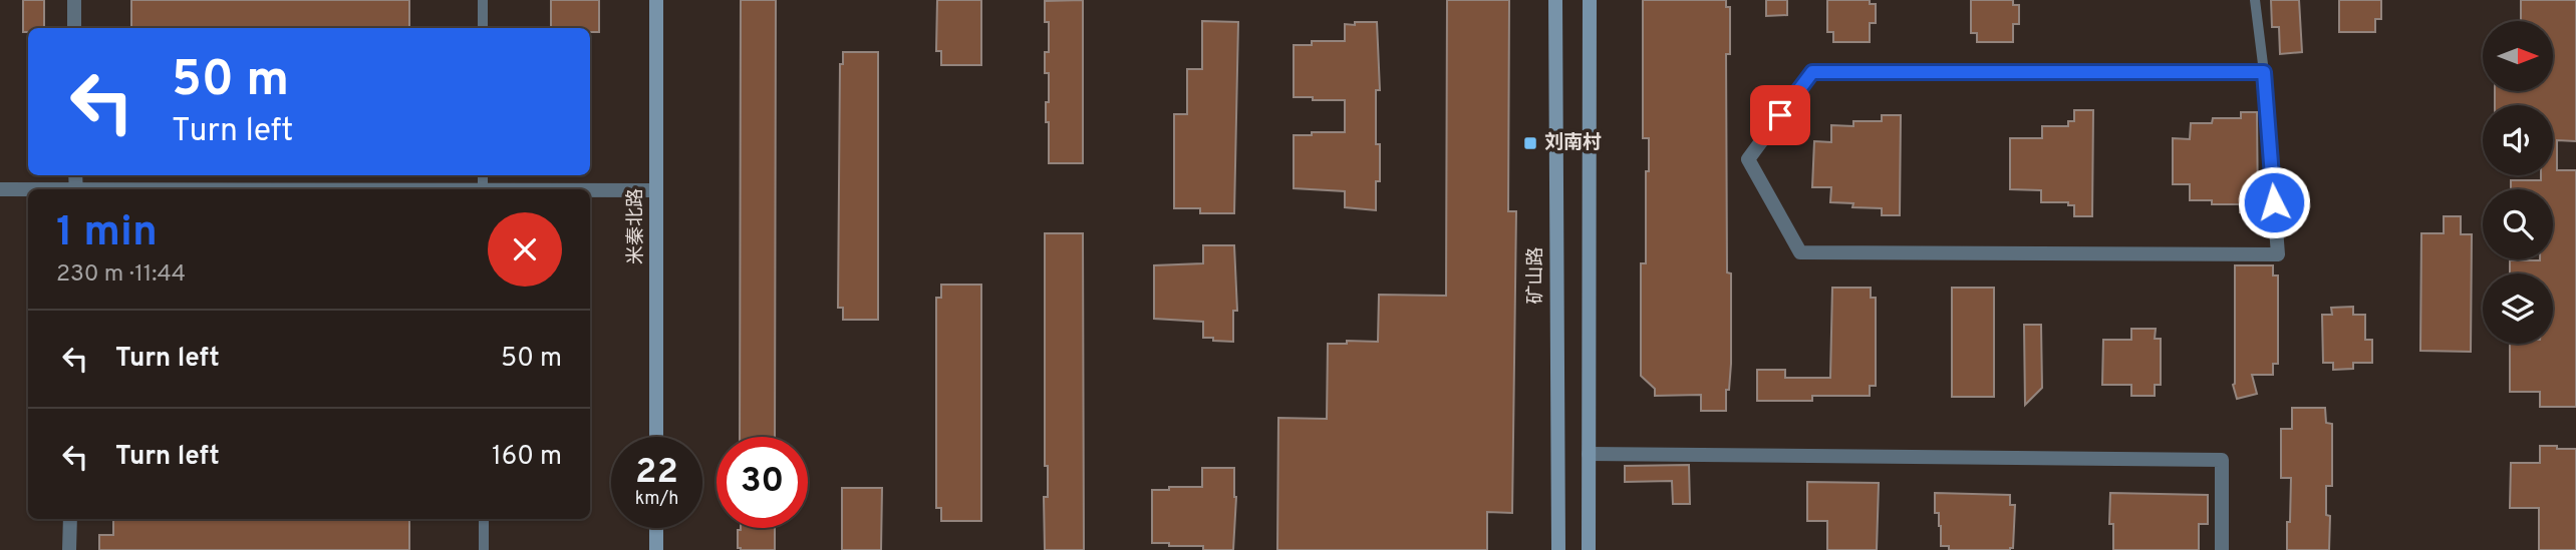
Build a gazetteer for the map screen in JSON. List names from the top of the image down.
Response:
{
  "streets": {
    "main road": ["米秦北路", "矿山路"]
  },
  "places": {
    "transit": ["刘南村"]
  },
  "north": "right",
  "page": {
    "turn": ["50 m", "Turn left"],
    "heading": ["1 min", "230 m · 11:44"],
    "list": [
      {
        "name": "Turn left",
        "value": "50 m"
      },
      {
        "name": "Turn left",
        "value": "160 m"
      }
    ],
    "speed": "22 km/h",
    "limit": "30"
  }
}
